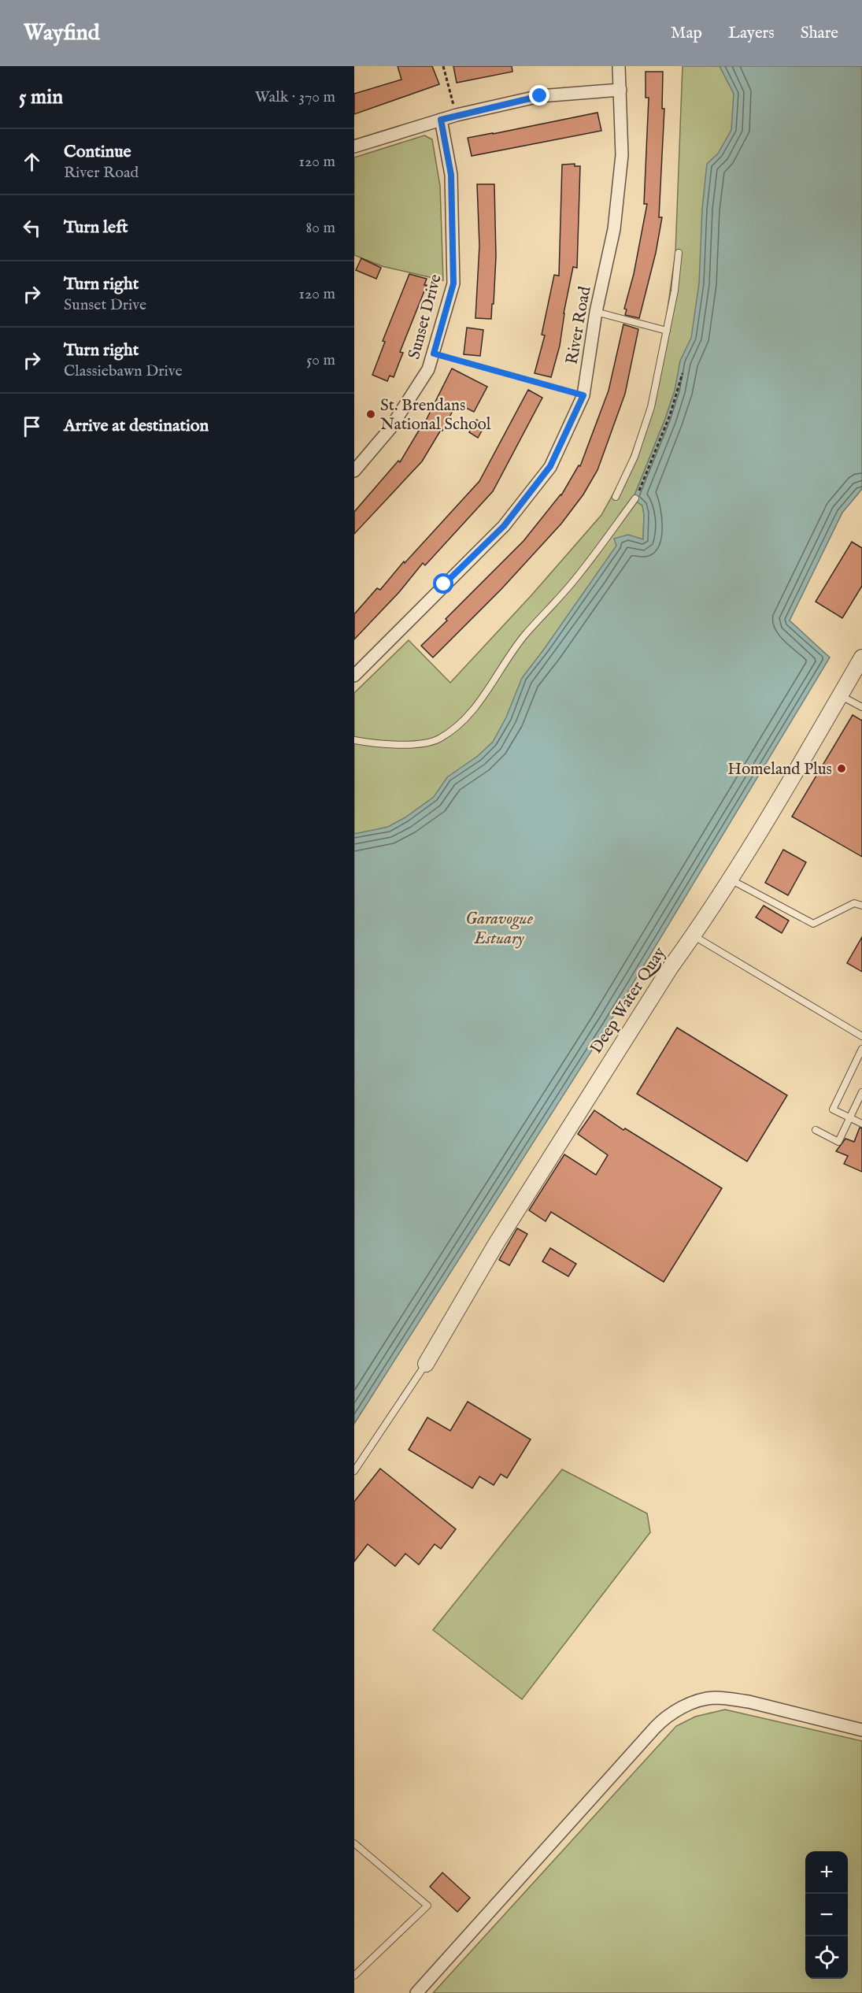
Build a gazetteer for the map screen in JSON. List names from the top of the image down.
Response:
{
  "streets": {
    "street": ["Sunset Drive", "River Road", "Deep Water Quay"]
  },
  "water": ["Garavogue Estuary"],
  "places": ["St. Brendans National School", "Homeland Plus"],
  "page": {
    "header": "Wayfind",
    "nav": ["Map", "Layers", "Share"],
    "heading": ["5 min", "Walk · 370 m"],
    "list": [
      ["Continue", "River Road", "120 m"],
      ["Turn left", "80 m"],
      ["Turn right", "Sunset Drive", "120 m"],
      ["Turn right", "Classiebawn Drive", "50 m"],
      "Arrive at destination"
    ],
    "map_buttons": ["+", "−"]
  }
}
